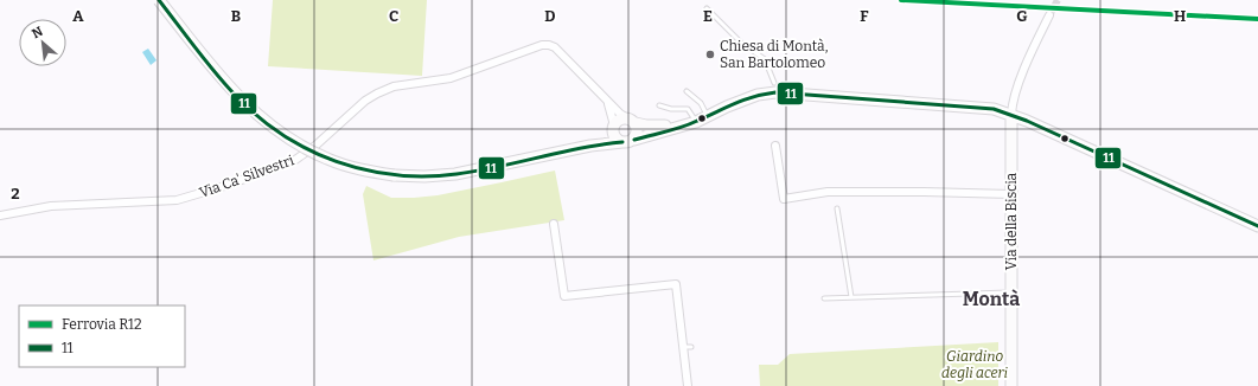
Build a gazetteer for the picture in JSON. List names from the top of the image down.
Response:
{
  "streets": {
    "main road": ["Via della Biscia"],
    "street": ["Via Ca' Silvestri"]
  },
  "districts": ["Montà"],
  "parks": ["Giardino degli aceri"],
  "places": ["Chiesa di Montà, San Bartolomeo"],
  "lines": ["rail line R12", "transit line 11"],
  "legend": ["Ferrovia R12", "11"],
  "north": "top left",
  "grid": {
    "columns": [
      "A",
      "B",
      "C",
      "D",
      "E",
      "F",
      "G",
      "H"
    ],
    "rows": ["2"]
  }
}
